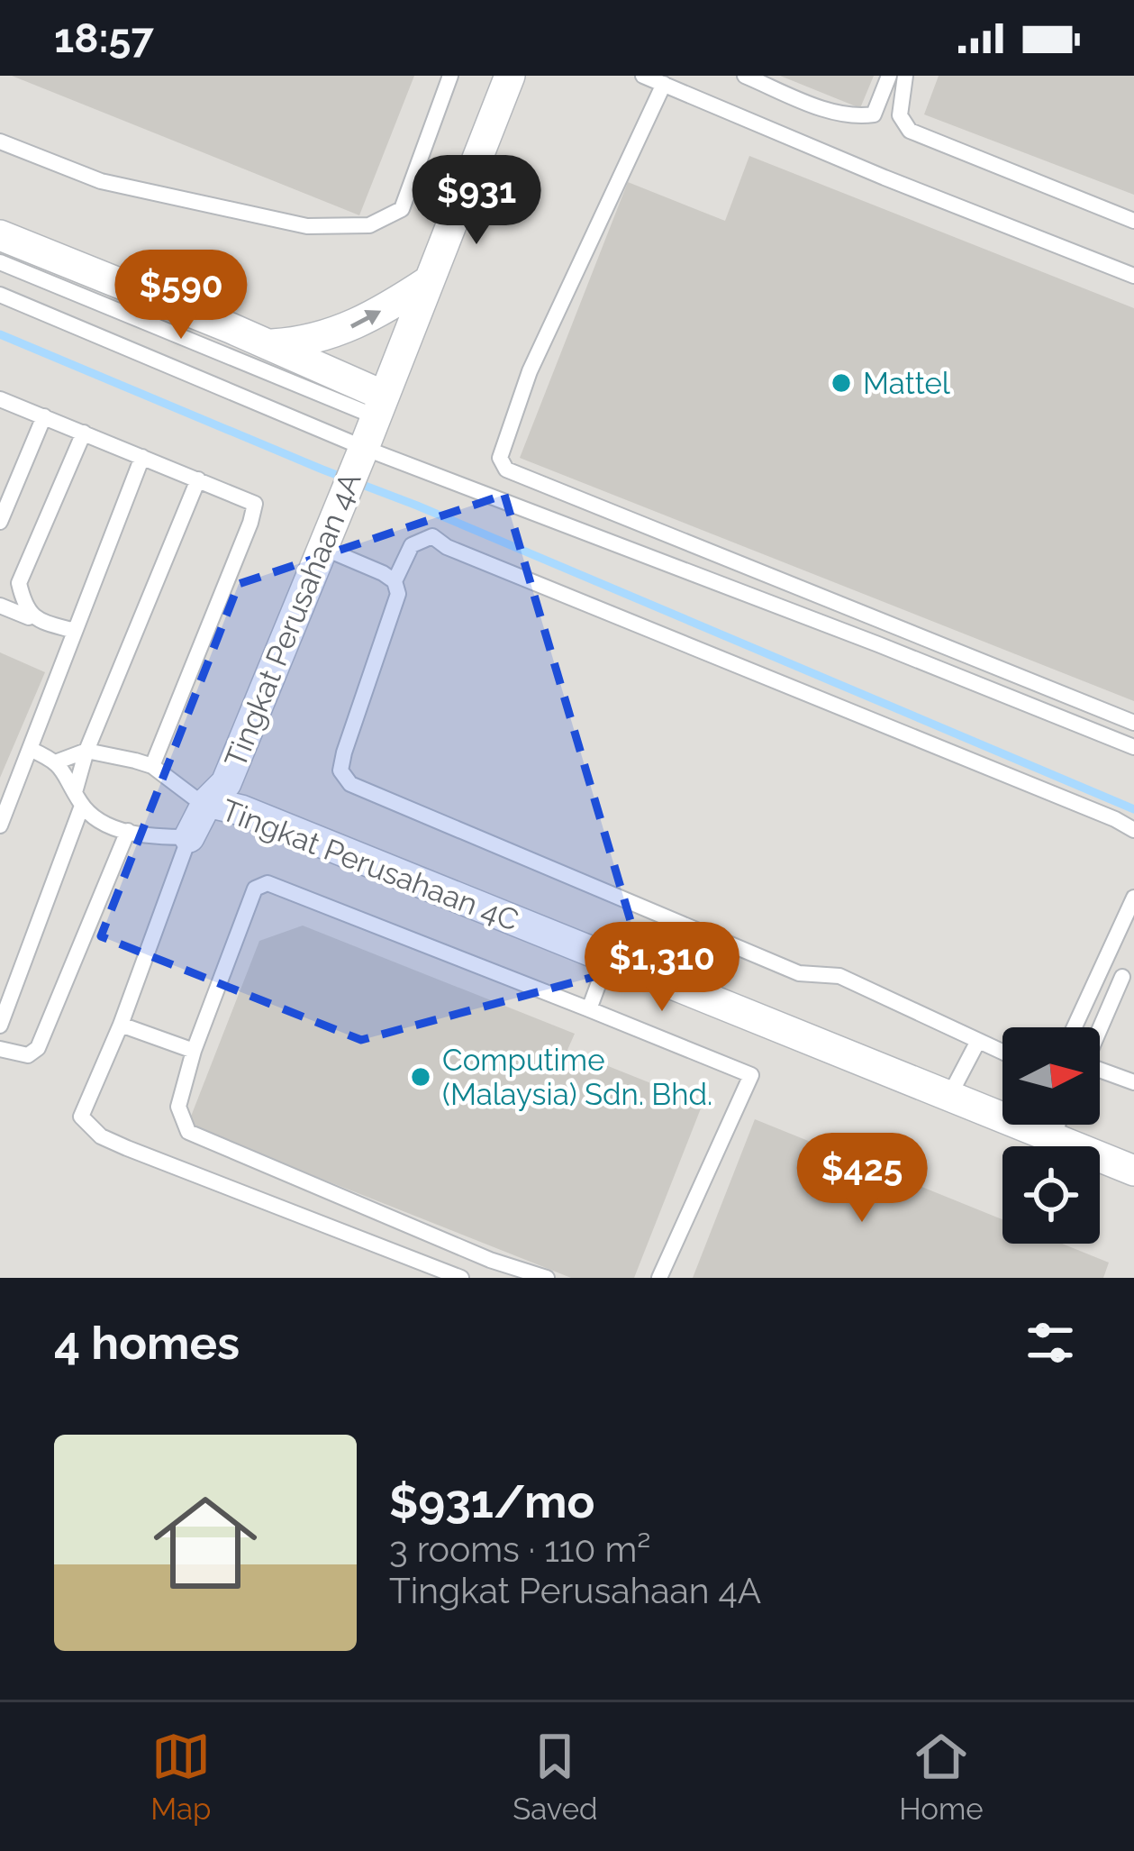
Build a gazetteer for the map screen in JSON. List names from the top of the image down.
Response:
{
  "streets": {
    "street": ["Tingkat Perusahaan 4A", "Tingkat Perusahaan 4C"]
  },
  "crossings": [
    ["Tingkat Perusahaan 4A", "Tingkat Perusahaan 4C"]
  ],
  "places": ["Mattel", "Computime (Malaysia) Sdn. Bhd."],
  "north": "right",
  "page": {
    "status": "18:57",
    "price": [
      "$931",
      "$590",
      "$1,310",
      "$425"
    ],
    "heading": "4 homes",
    "list": [
      {
        "name": "$931/mo",
        "note": "3 rooms · 110 m² · Tingkat Perusahaan 4A"
      }
    ],
    "tabs": ["Map", "Saved", "Home"]
  }
}
